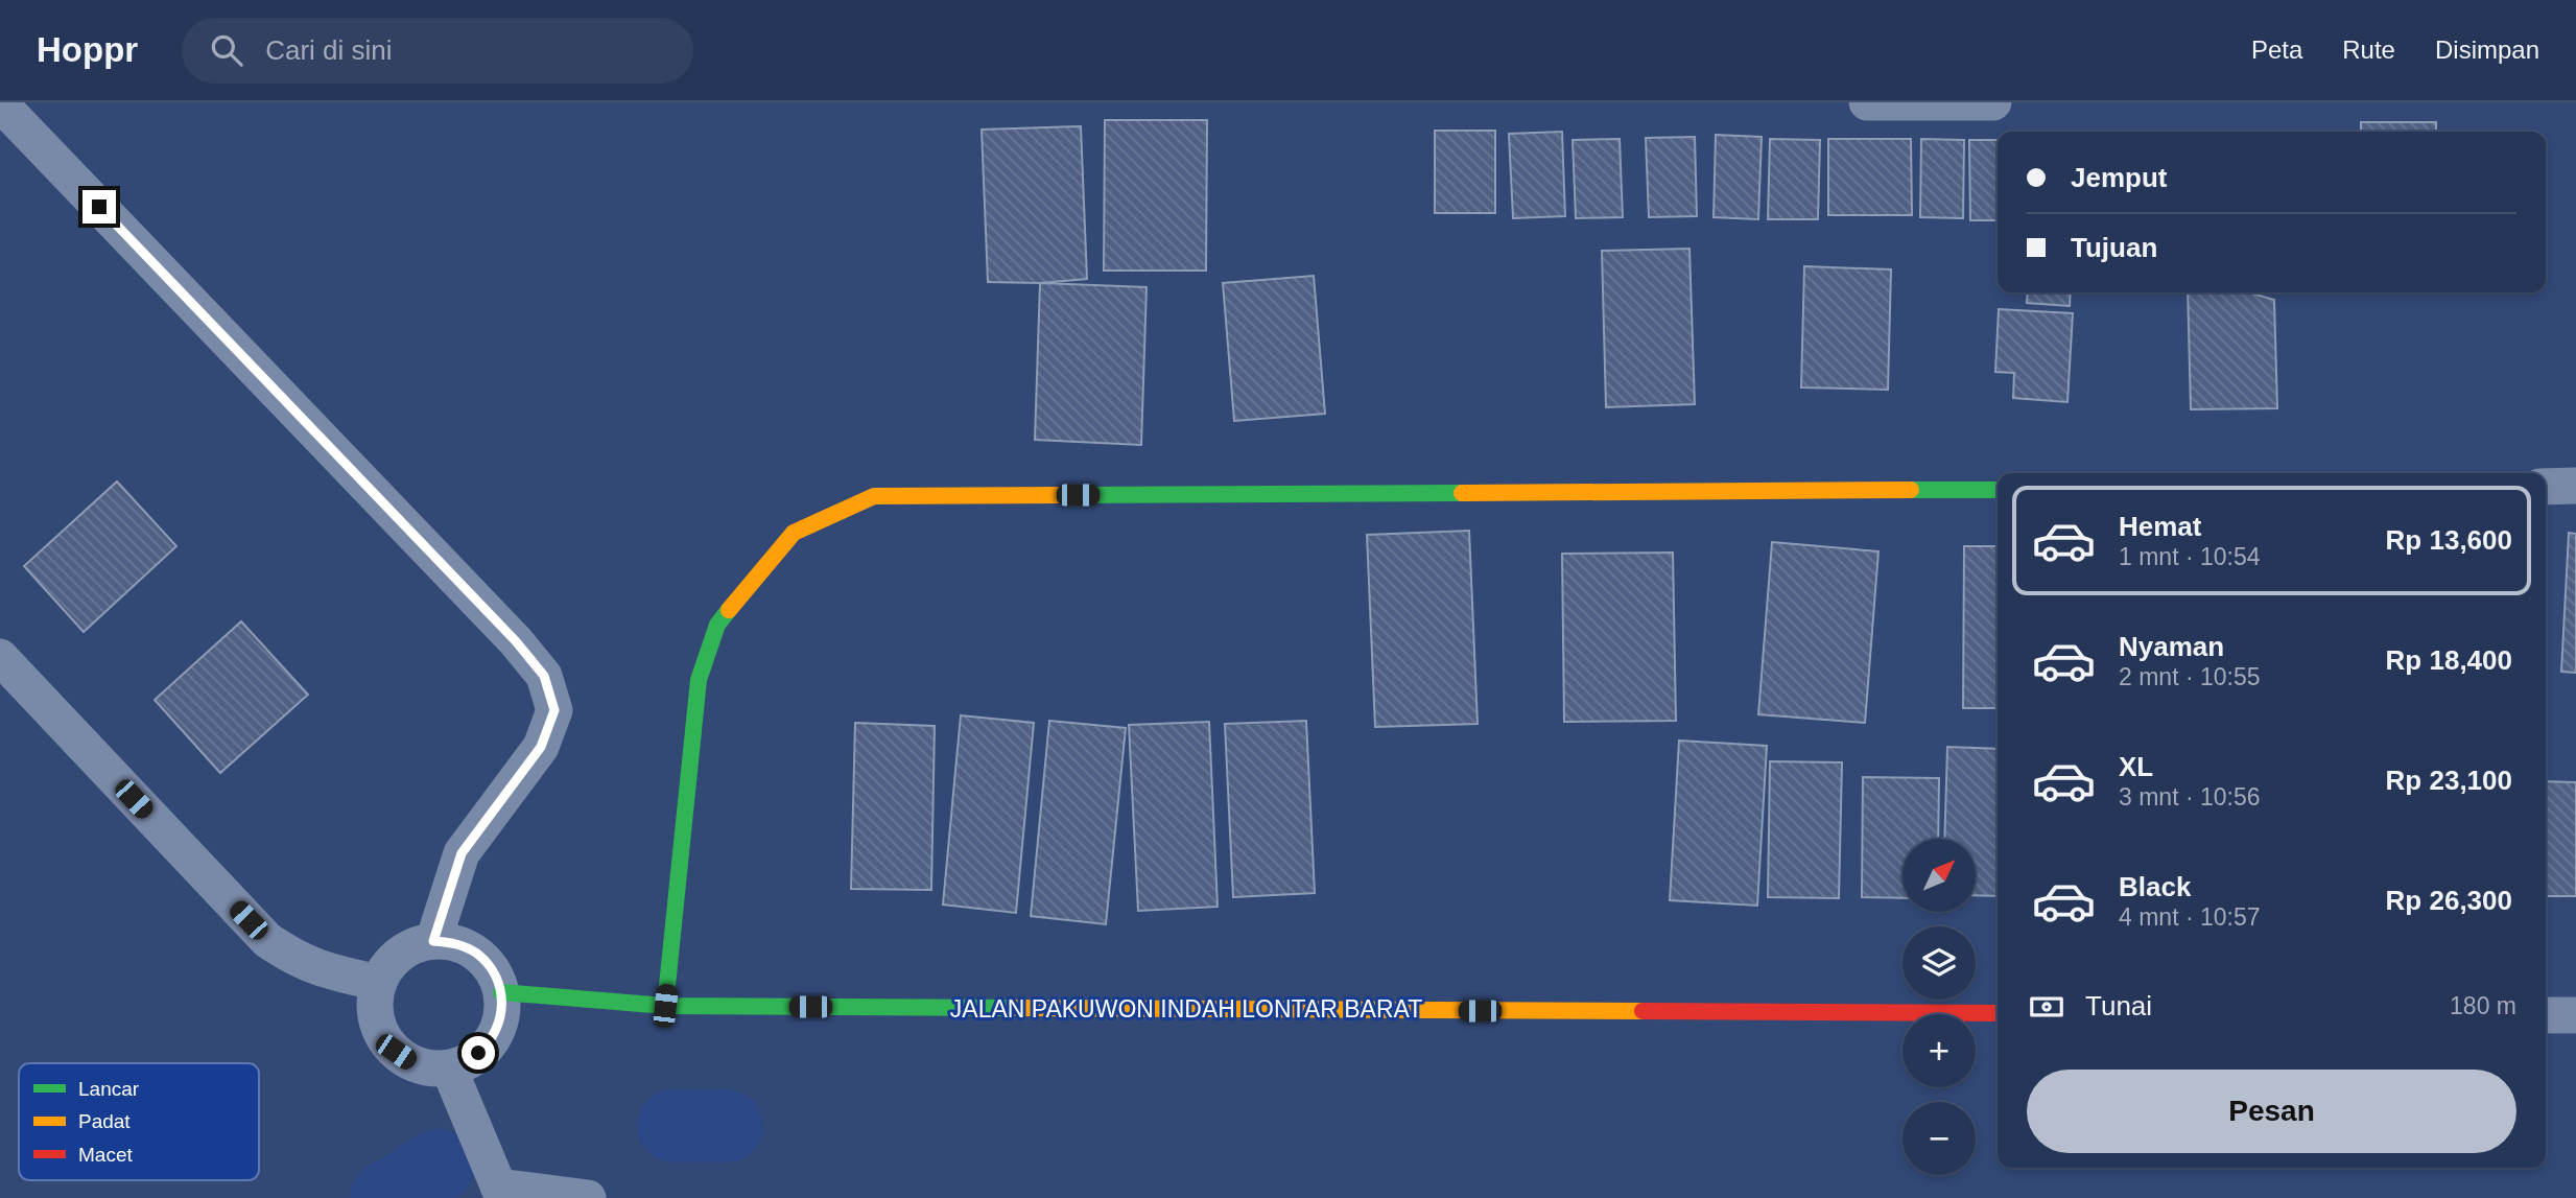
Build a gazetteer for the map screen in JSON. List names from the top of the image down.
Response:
{
  "streets": {
    "street": ["JALAN PAKUWON INDAH LONTAR BARAT"]
  },
  "legend": ["Lancar", "Padat", "Macet"],
  "north": "top right",
  "page": {
    "header": "Hoppr",
    "search": "Cari di sini",
    "nav": ["Peta", "Rute", "Disimpan"],
    "banner": ["Jemput", "Tujuan"],
    "list": [
      {
        "name": "Hemat",
        "note": "1 mnt · 10:54",
        "value": "Rp 13,600"
      },
      {
        "name": "Nyaman",
        "note": "2 mnt · 10:55",
        "value": "Rp 18,400"
      },
      {
        "name": "XL",
        "note": "3 mnt · 10:56",
        "value": "Rp 23,100"
      },
      {
        "name": "Black",
        "note": "4 mnt · 10:57",
        "value": "Rp 26,300"
      }
    ],
    "map_buttons": ["+", "−"],
    "pay": ["Tunai", "180 m"],
    "buttons": "Pesan"
  }
}
